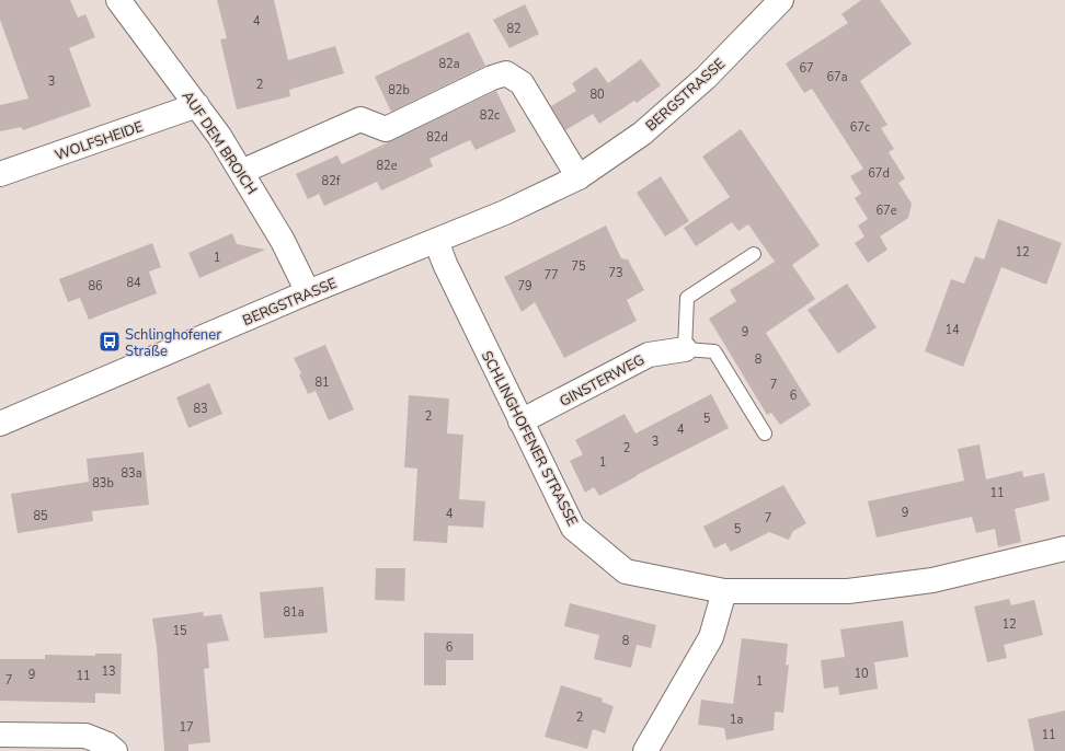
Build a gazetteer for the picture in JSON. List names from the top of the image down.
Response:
{
  "streets": {
    "street": [
      "BERGSTRASSE",
      "WOLFSHEIDE",
      "AUF DEM BROICH",
      "GINSTERWEG",
      "SCHLINGHOFENER STRASSE"
    ]
  },
  "crossings": [
    ["BERGSTRASSE", "AUF DEM BROICH"],
    ["BERGSTRASSE", "SCHLINGHOFENER STRASSE"],
    ["WOLFSHEIDE", "AUF DEM BROICH"],
    ["GINSTERWEG", "SCHLINGHOFENER STRASSE"]
  ],
  "places": {
    "bus stop": ["Schlinghofener Straße"]
  },
  "house_numbers": [
    "4",
    "82",
    "82a",
    "67",
    "67a",
    "3",
    "2",
    "82b",
    "80",
    "82c",
    "67c",
    "82d",
    "82e",
    "67d",
    "82f",
    "67e",
    "12",
    "1",
    "75",
    "73",
    "77",
    "84",
    "86",
    "79",
    "14",
    "9",
    "8",
    "81",
    "7",
    "6",
    "83",
    "2",
    "5",
    "4",
    "3",
    "2",
    "1",
    "83a",
    "83b",
    "11",
    "9",
    "4",
    "85",
    "7",
    "5",
    "81a",
    "12",
    "15",
    "8",
    "6",
    "13",
    "10",
    "9",
    "11",
    "7",
    "1",
    "2",
    "1a",
    "17",
    "11"
  ]
}
